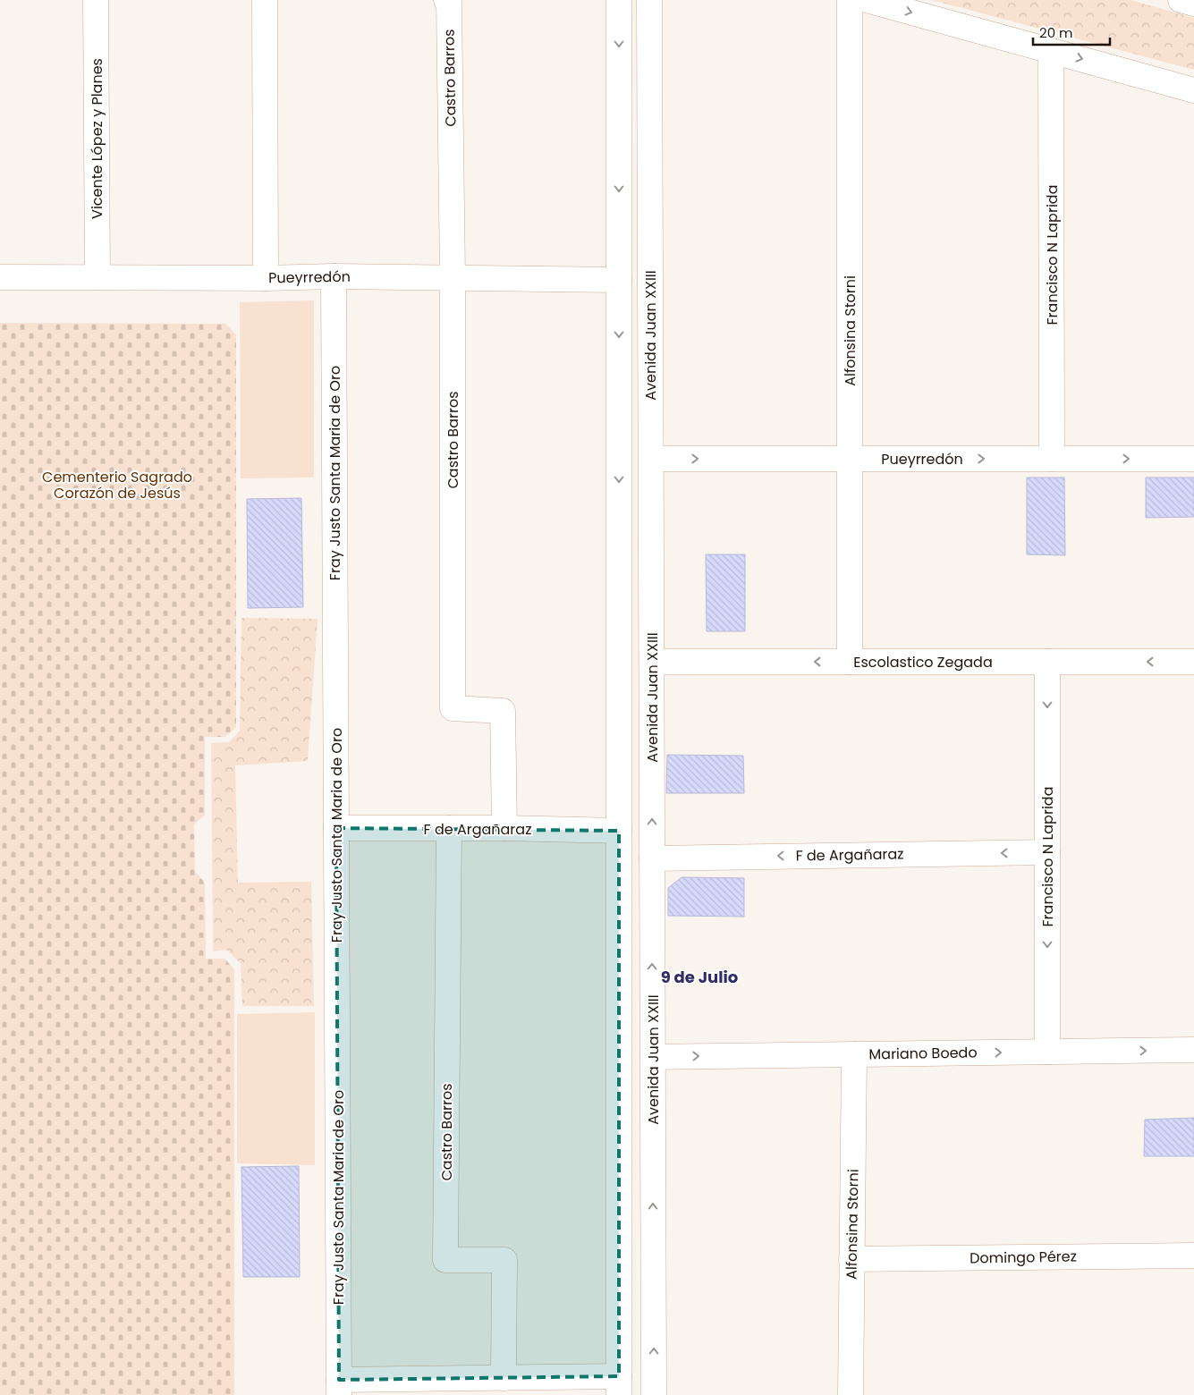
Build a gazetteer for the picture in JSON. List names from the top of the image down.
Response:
{
  "streets": {
    "street": [
      "Castro Barros",
      "Vicente López y Planes",
      "Francisco N Laprida",
      "Pueyrredón",
      "Alfonsina Storni",
      "Avenida Juan XXIII",
      "Fray Justo Santa Maria de Oro",
      "Escolastico Zegada",
      "F de Argañaraz",
      "Mariano Boedo",
      "Domingo Pérez"
    ]
  },
  "crossings": [
    ["Castro Barros", "Pueyrredón"],
    ["Castro Barros", "F de Argañaraz"],
    ["Vicente López y Planes", "Pueyrredón"],
    ["Francisco N Laprida", "Pueyrredón"],
    ["Francisco N Laprida", "Escolastico Zegada"],
    ["Francisco N Laprida", "F de Argañaraz"],
    ["Francisco N Laprida", "Mariano Boedo"],
    ["Pueyrredón", "Alfonsina Storni"],
    ["Pueyrredón", "Avenida Juan XXIII"],
    ["Pueyrredón", "Fray Justo Santa Maria de Oro"],
    ["Alfonsina Storni", "Escolastico Zegada"],
    ["Alfonsina Storni", "Mariano Boedo"],
    ["Alfonsina Storni", "Domingo Pérez"],
    ["Avenida Juan XXIII", "Escolastico Zegada"],
    ["Avenida Juan XXIII", "F de Argañaraz"],
    ["Avenida Juan XXIII", "Mariano Boedo"],
    ["Fray Justo Santa Maria de Oro", "F de Argañaraz"]
  ],
  "one_way": [
    "Francisco N Laprida",
    "Pueyrredón",
    "Escolastico Zegada",
    "F de Argañaraz",
    "Mariano Boedo"
  ],
  "districts": ["9 de Julio"],
  "parks": ["Cementerio Sagrado Corazón de Jesús"],
  "scale_bar": "20 m"
}
